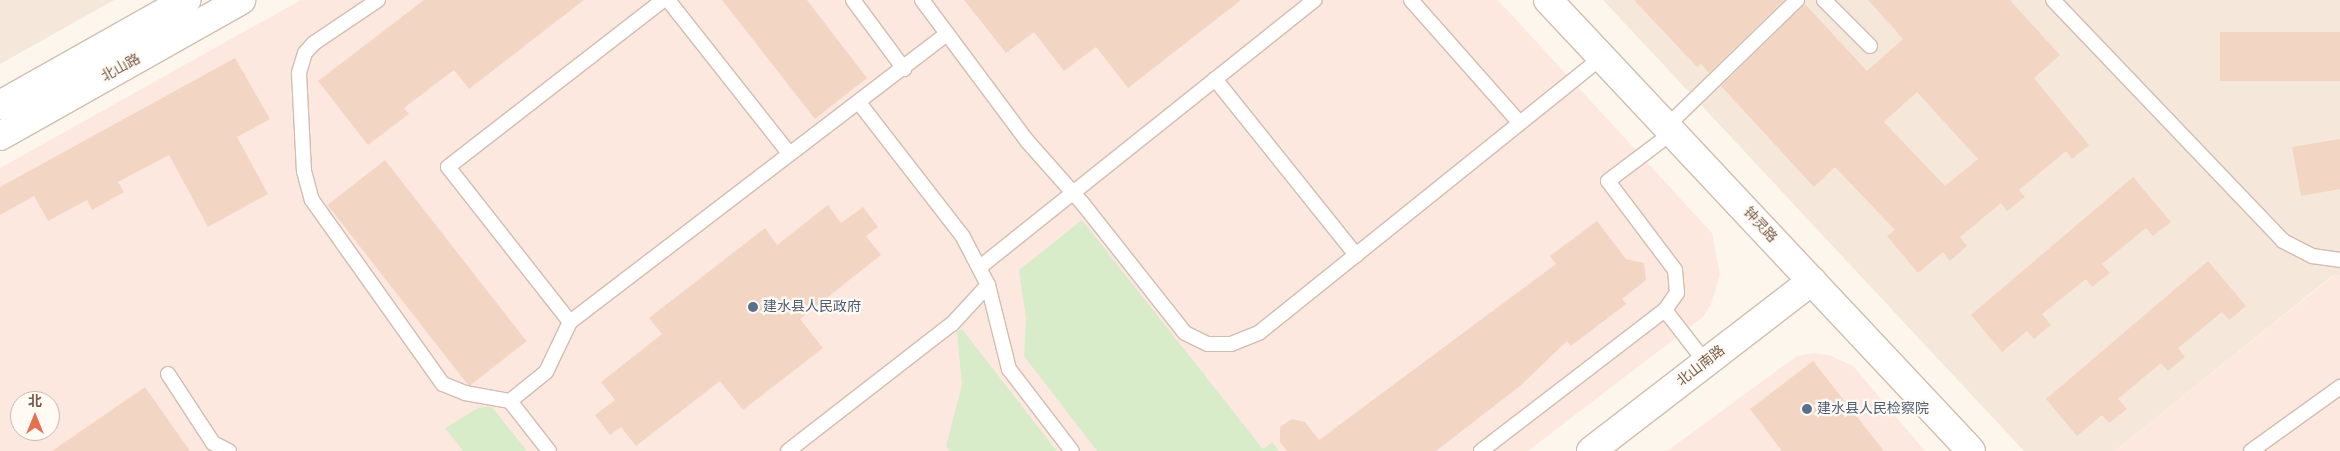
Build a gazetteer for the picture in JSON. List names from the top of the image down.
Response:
{
  "streets": {
    "street": ["北山路", "钟灵路", "北山南路"]
  },
  "crossings": [
    ["钟灵路", "北山南路"]
  ],
  "places": ["建水县人民政府", "建水县人民检察院"],
  "north": "top"
}
